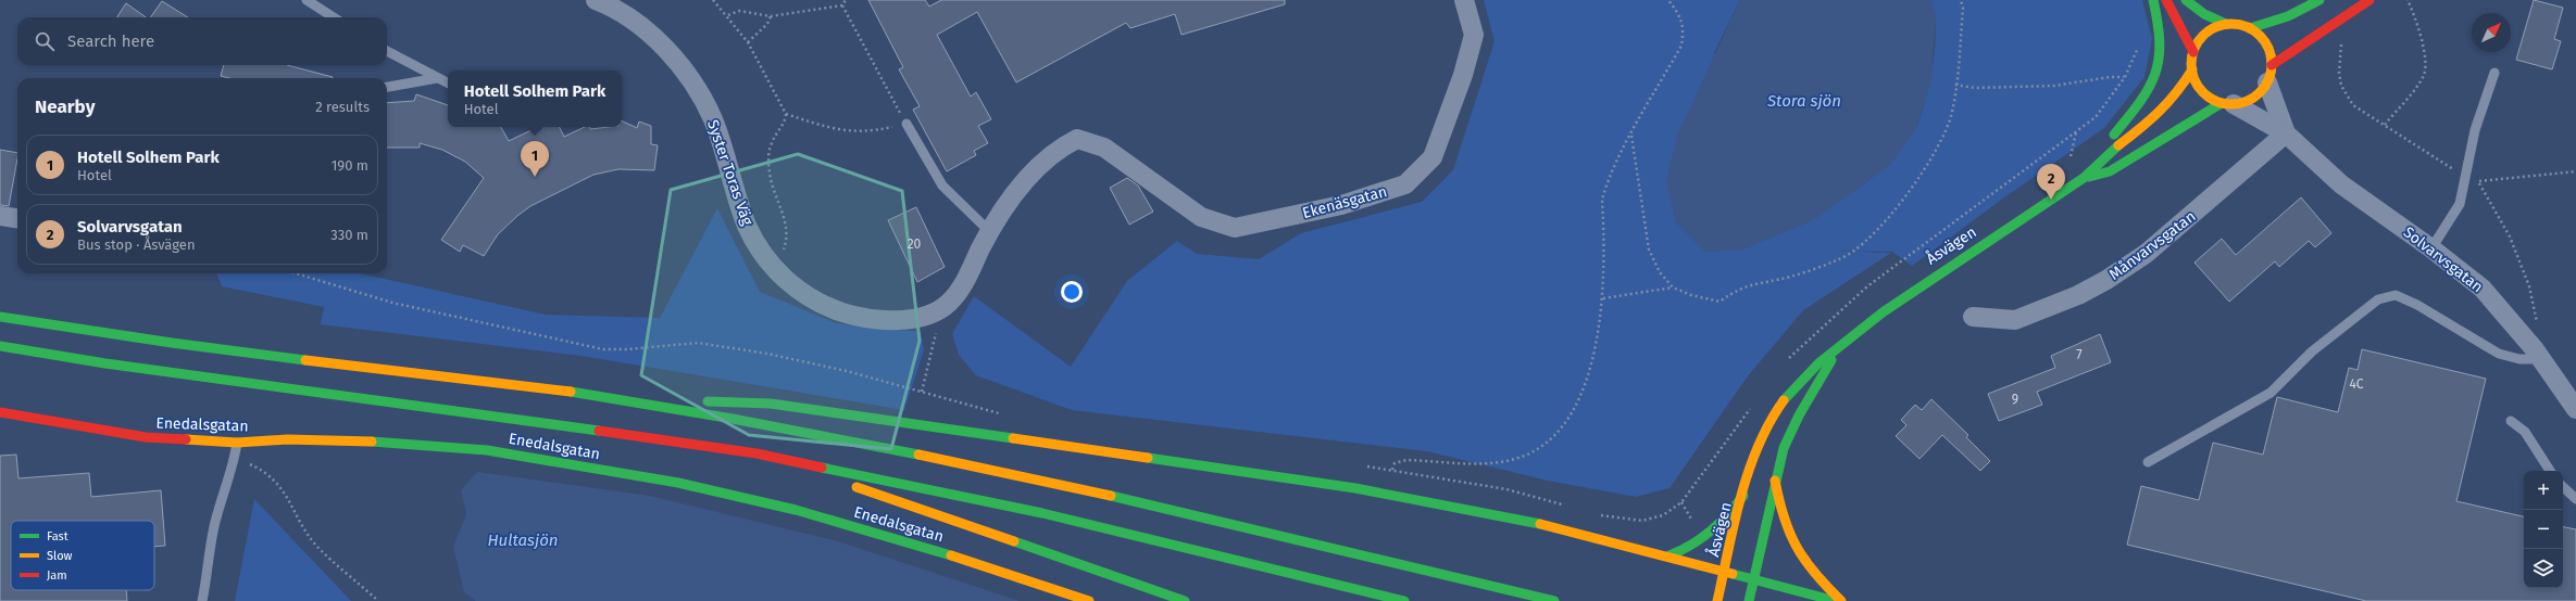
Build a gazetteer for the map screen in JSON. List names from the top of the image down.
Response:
{
  "streets": {
    "main road": ["Åsvägen", "Enedalsgatan"],
    "street": [
      "Syster Toras Väg",
      "Ekenäsgatan",
      "Månvarvsgatan",
      "Solvarvsgatan"
    ]
  },
  "crossings": [
    ["Syster Toras Väg", "Ekenäsgatan"],
    ["Månvarvsgatan", "Solvarvsgatan"]
  ],
  "water": ["Stora sjön", "Hultasjön"],
  "house_numbers": [
    "20",
    "7",
    "4C",
    "9"
  ],
  "legend": ["Fast", "Slow", "Jam"],
  "north": "top right",
  "page": {
    "search": "Search here",
    "popup": ["Hotell Solhem Park", "Hotel"],
    "heading": ["Nearby", "2 results"],
    "list": [
      {
        "mark": "1",
        "name": "Hotell Solhem Park",
        "note": "Hotel",
        "value": "190 m"
      },
      {
        "mark": "2",
        "name": "Solvarvsgatan",
        "note": "Bus stop · Åsvägen",
        "value": "330 m"
      }
    ],
    "pins": ["1", "2"],
    "map_buttons": ["+", "−"]
  }
}
